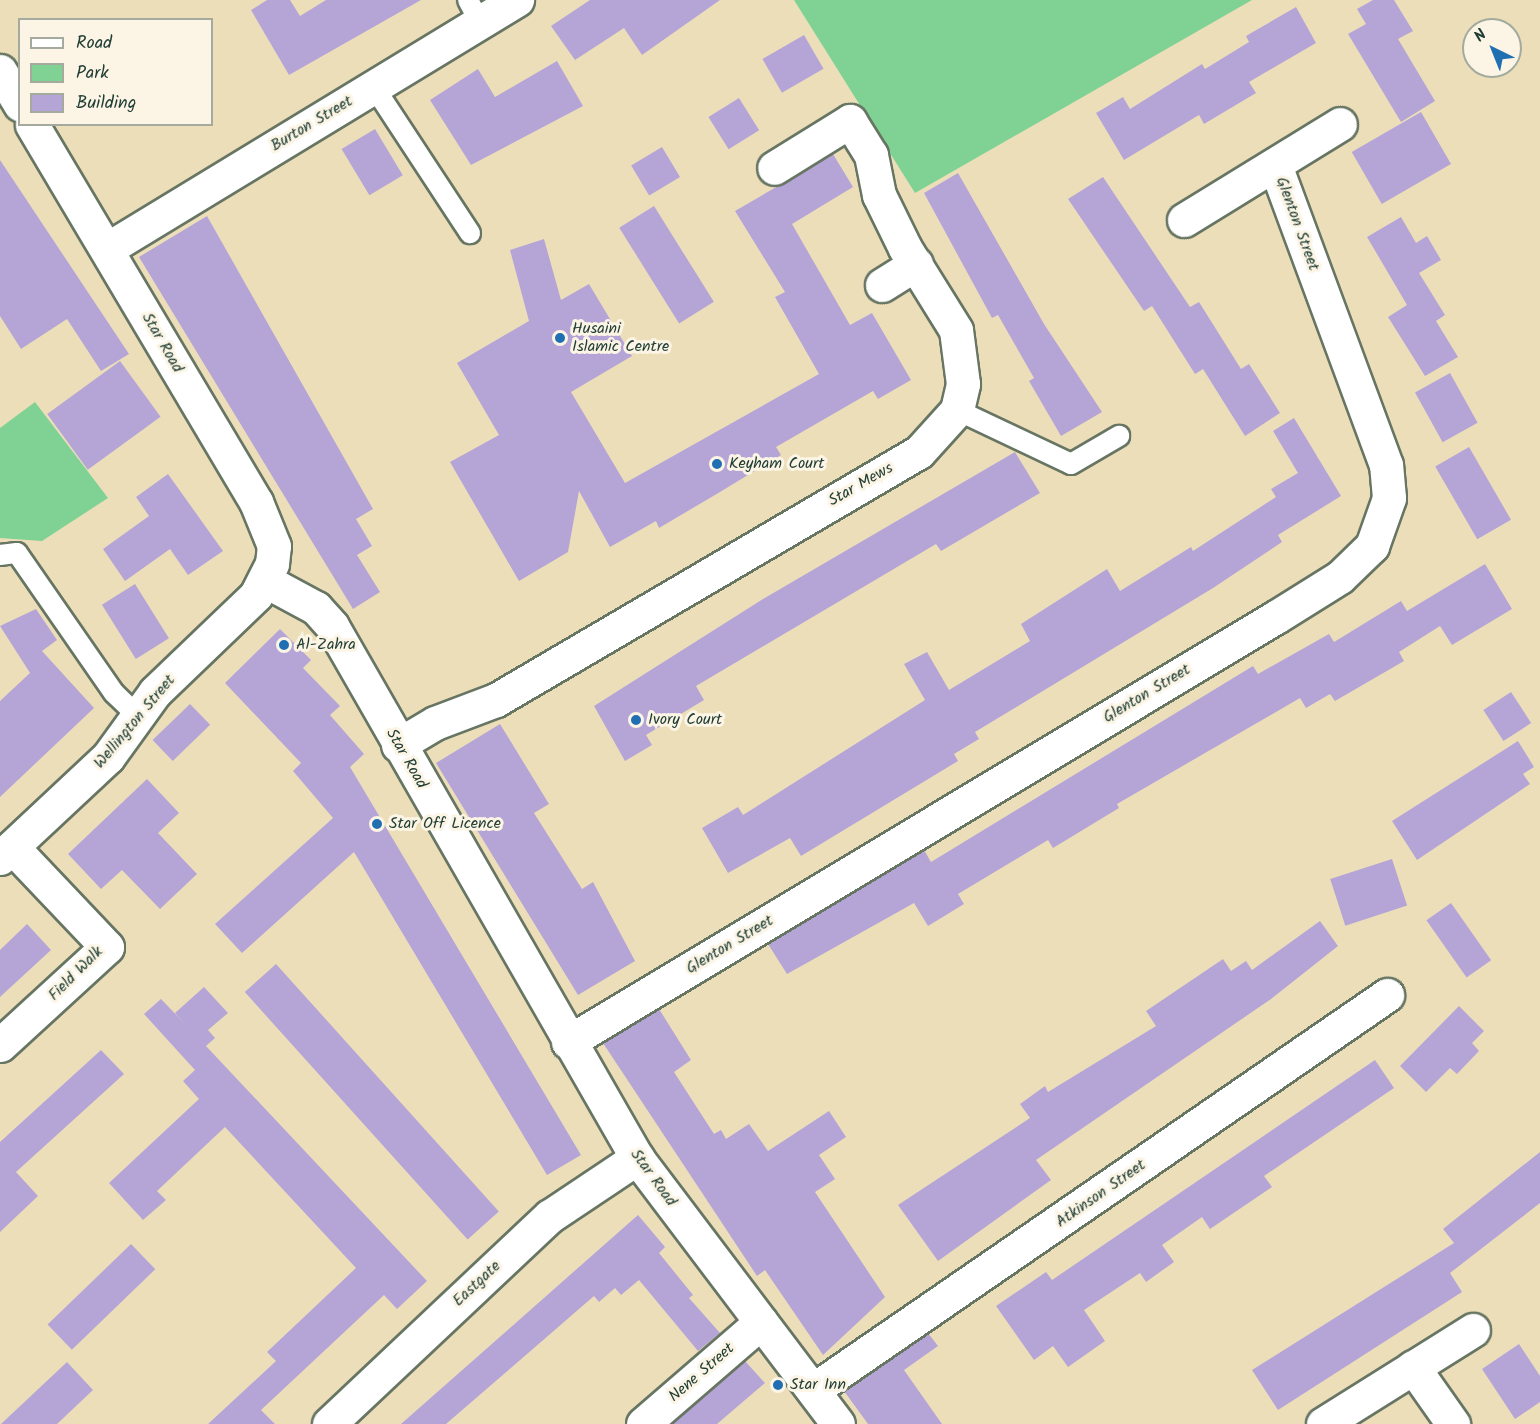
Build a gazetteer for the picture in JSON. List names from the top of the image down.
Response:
{
  "streets": {
    "street": [
      "Burton Street",
      "Glenton Street",
      "Star Road",
      "Star Mews",
      "Wellington Street",
      "Field Walk",
      "Atkinson Street",
      "Eastgate",
      "Nene Street"
    ]
  },
  "crossings": [
    ["Burton Street", "Star Road"],
    ["Glenton Street", "Star Road"],
    ["Star Road", "Star Mews"],
    ["Star Road", "Wellington Street"],
    ["Star Road", "Atkinson Street"],
    ["Star Road", "Eastgate"],
    ["Star Road", "Nene Street"],
    ["Wellington Street", "Field Walk"]
  ],
  "places": [
    "Husaini Islamic Centre",
    "Keyham Court",
    "Al-Zahra",
    "Ivory Court",
    "Star Off Licence",
    "Star Inn"
  ],
  "legend": ["Road", "Park", "Building"],
  "north": "top left"
}
